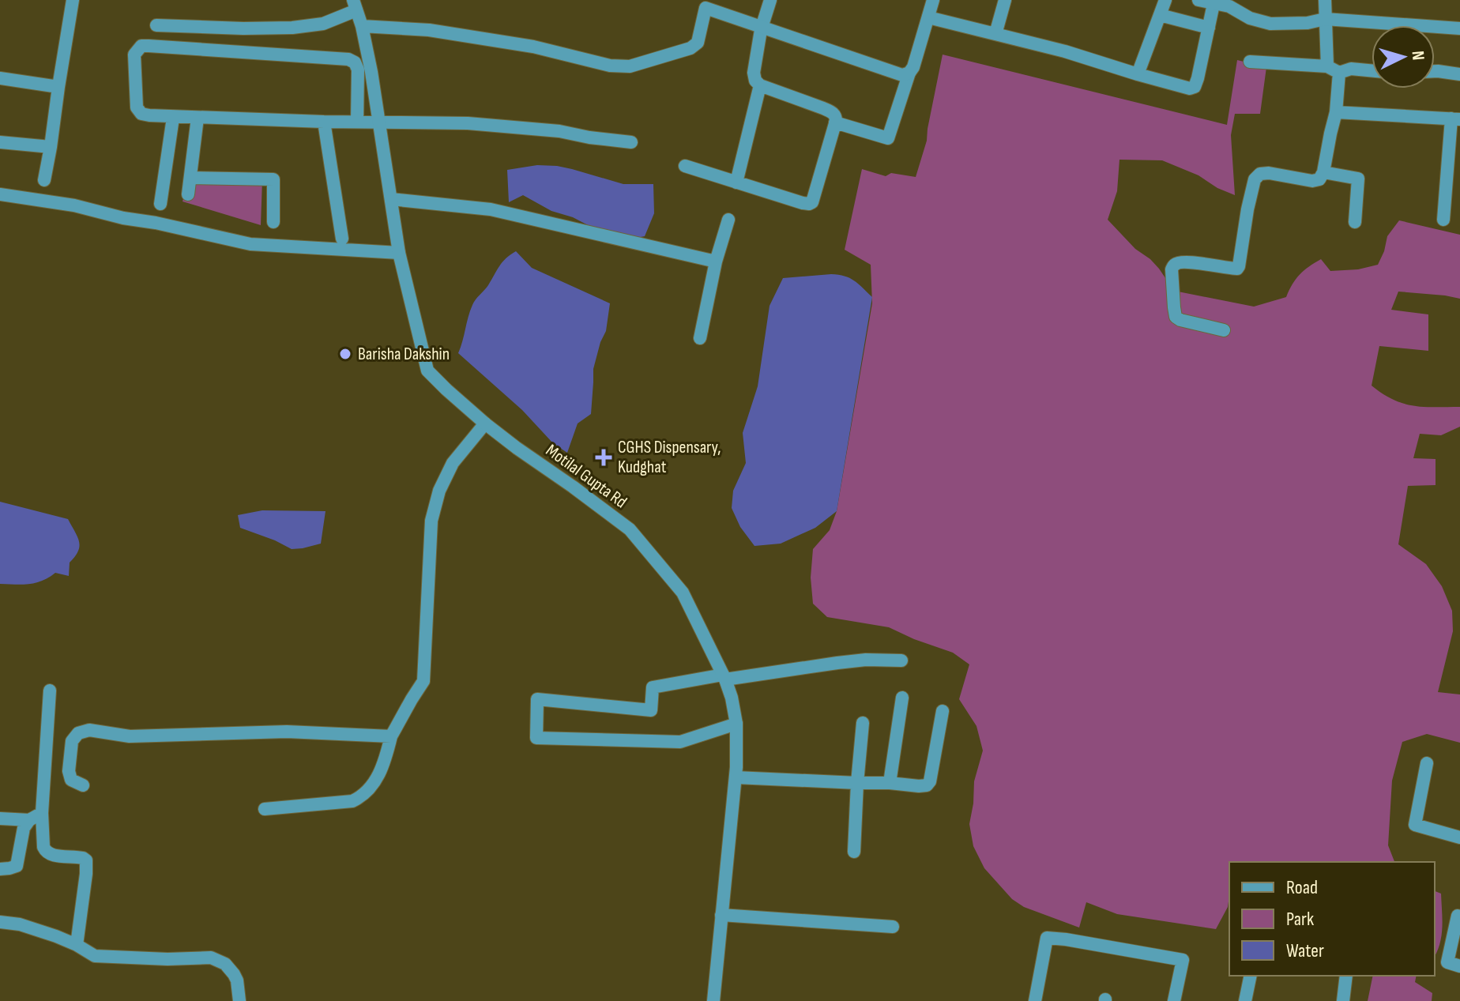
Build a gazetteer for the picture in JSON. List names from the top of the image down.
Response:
{
  "streets": {
    "street": ["Motilal Gupta Rd"]
  },
  "places": {
    "other": ["Barisha Dakshin"],
    "health": ["CGHS Dispensary, Kudghat"]
  },
  "legend": ["Road", "Park", "Water"],
  "north": "right"
}
